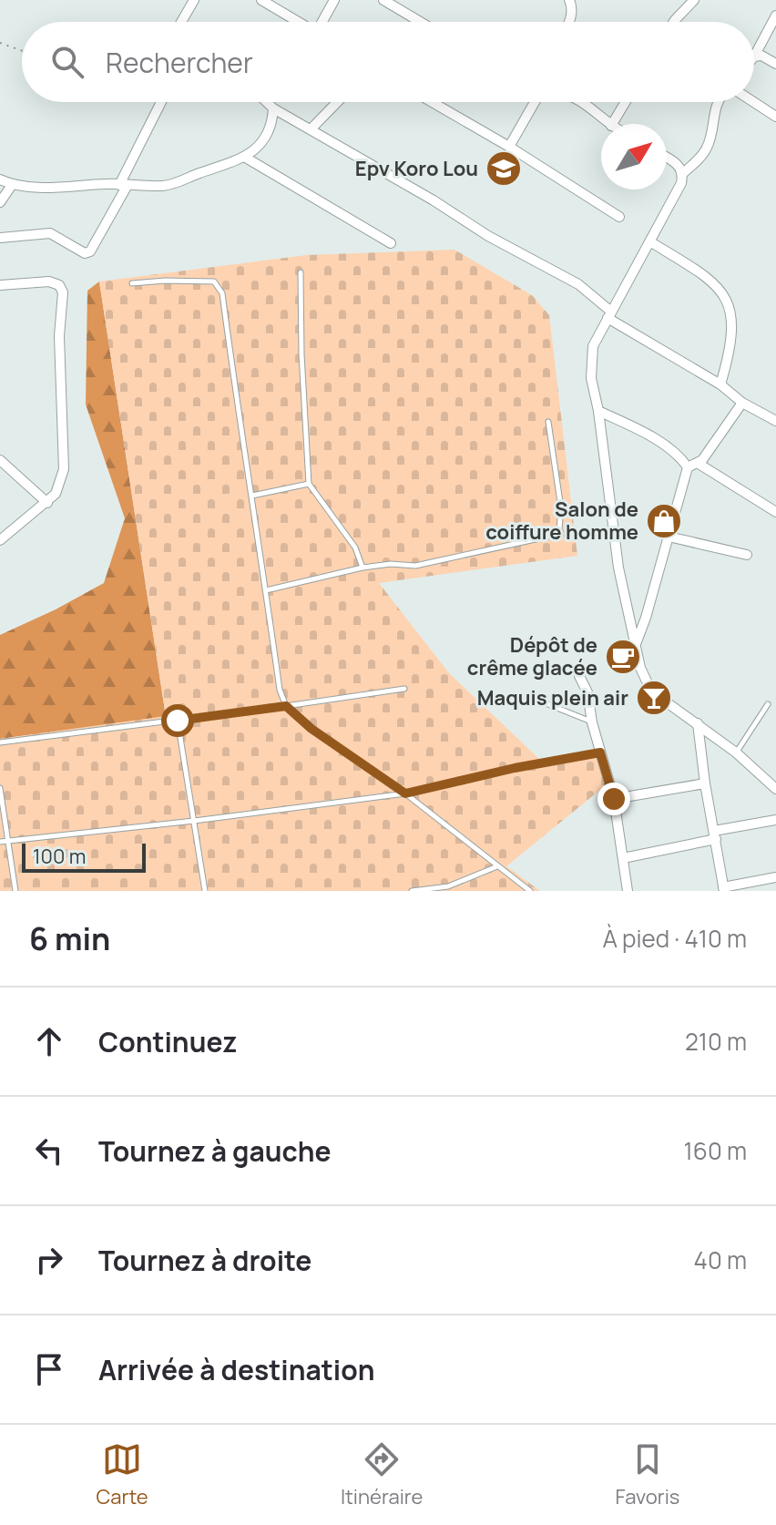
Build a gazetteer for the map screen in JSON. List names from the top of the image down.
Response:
{
  "places": {
    "school or university": ["Epv Koro Lou"],
    "shop": ["Salon de coiffure homme"],
    "cafe": ["Dépôt de crême glacée"],
    "bar": ["Maquis plein air"]
  },
  "scale_bar": "100 m",
  "north": "top right",
  "page": {
    "search": "Rechercher",
    "scale": "100 m",
    "heading": ["6 min", "À pied · 410 m"],
    "list": [
      ["Continuez", "210 m"],
      ["Tournez à gauche", "160 m"],
      ["Tournez à droite", "40 m"],
      "Arrivée à destination"
    ],
    "nav": ["Carte", "Itinéraire", "Favoris"]
  }
}
